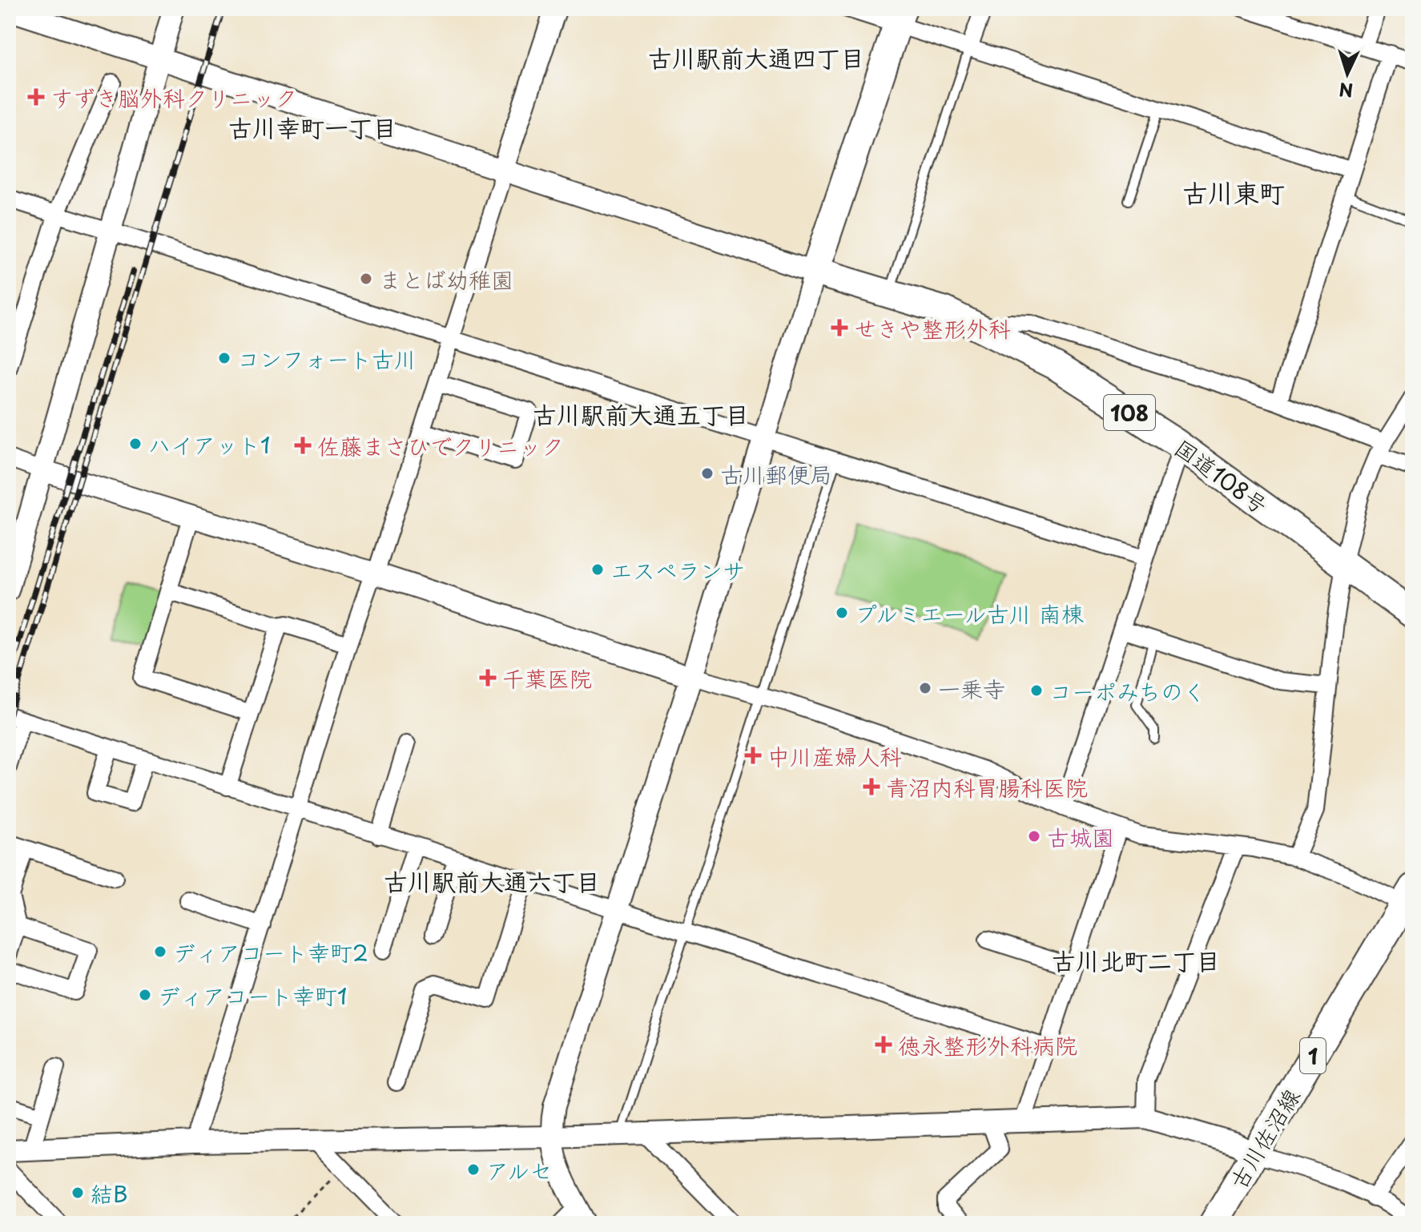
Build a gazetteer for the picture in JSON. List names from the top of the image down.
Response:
{
  "streets": {
    "main road": [
      "108",
      "国道108号",
      "1",
      "古川佐沼線"
    ]
  },
  "districts": [
    "古川駅前大通四丁目",
    "古川幸町一丁目",
    "古川東町",
    "古川駅前大通五丁目",
    "古川駅前大通六丁目",
    "古川北町二丁目"
  ],
  "places": {
    "health": [
      "すずき脳外科クリニック",
      "せきや整形外科",
      "佐藤まさひでクリニック",
      "千葉医院",
      "中川産婦人科",
      "青沼内科胃腸科医院",
      "徳永整形外科病院"
    ],
    "other": [
      "まとば幼稚園",
      "コンフォート古川",
      "ハイアット1",
      "古川郵便局",
      "エスペランサ",
      "プルミエール古川 南棟",
      "一乗寺",
      "コーポみちのく",
      "古城園",
      "ディアコート幸町2",
      "ディアコート幸町1",
      "アルセ",
      "結B"
    ]
  },
  "north": "bottom"
}
